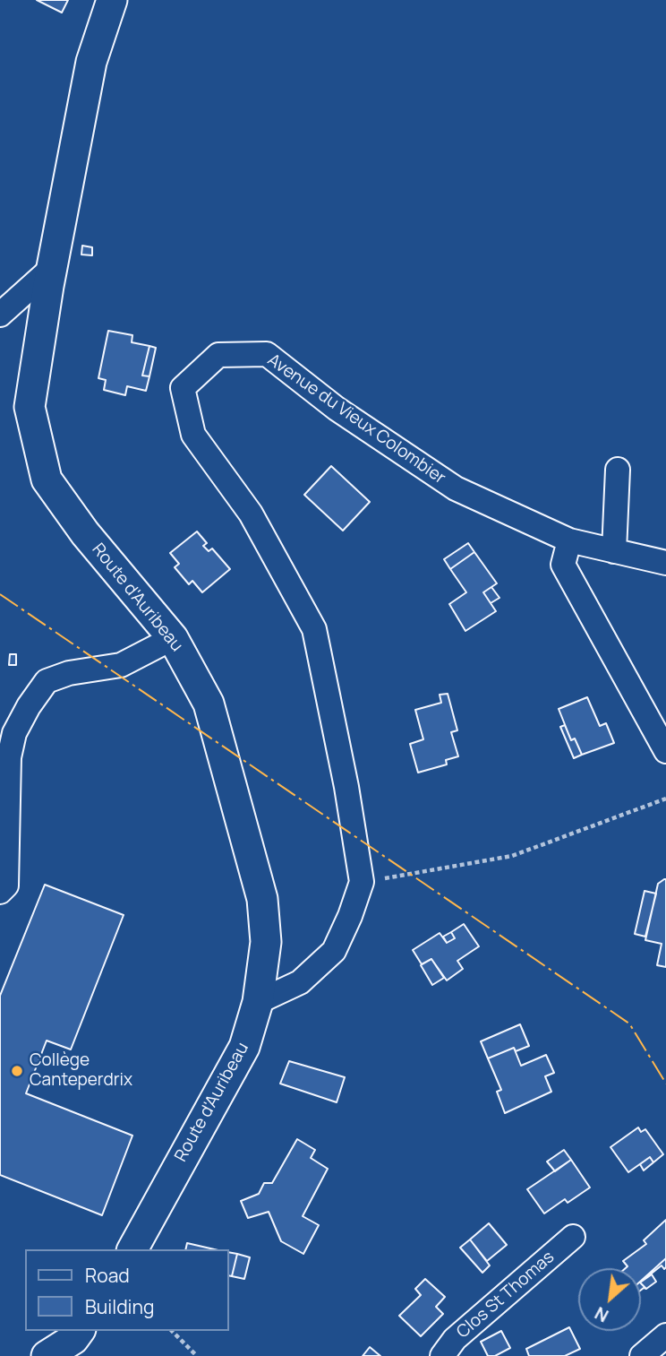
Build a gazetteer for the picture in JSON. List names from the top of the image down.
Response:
{
  "streets": {
    "street": ["Avenue du Vieux Colombier", "Route d'Auribeau", "Clos St Thomas"]
  },
  "crossings": [
    ["Avenue du Vieux Colombier", "Route d'Auribeau"]
  ],
  "places": ["Collège Canteperdrix"],
  "legend": ["Road", "Building"],
  "north": "bottom left"
}
